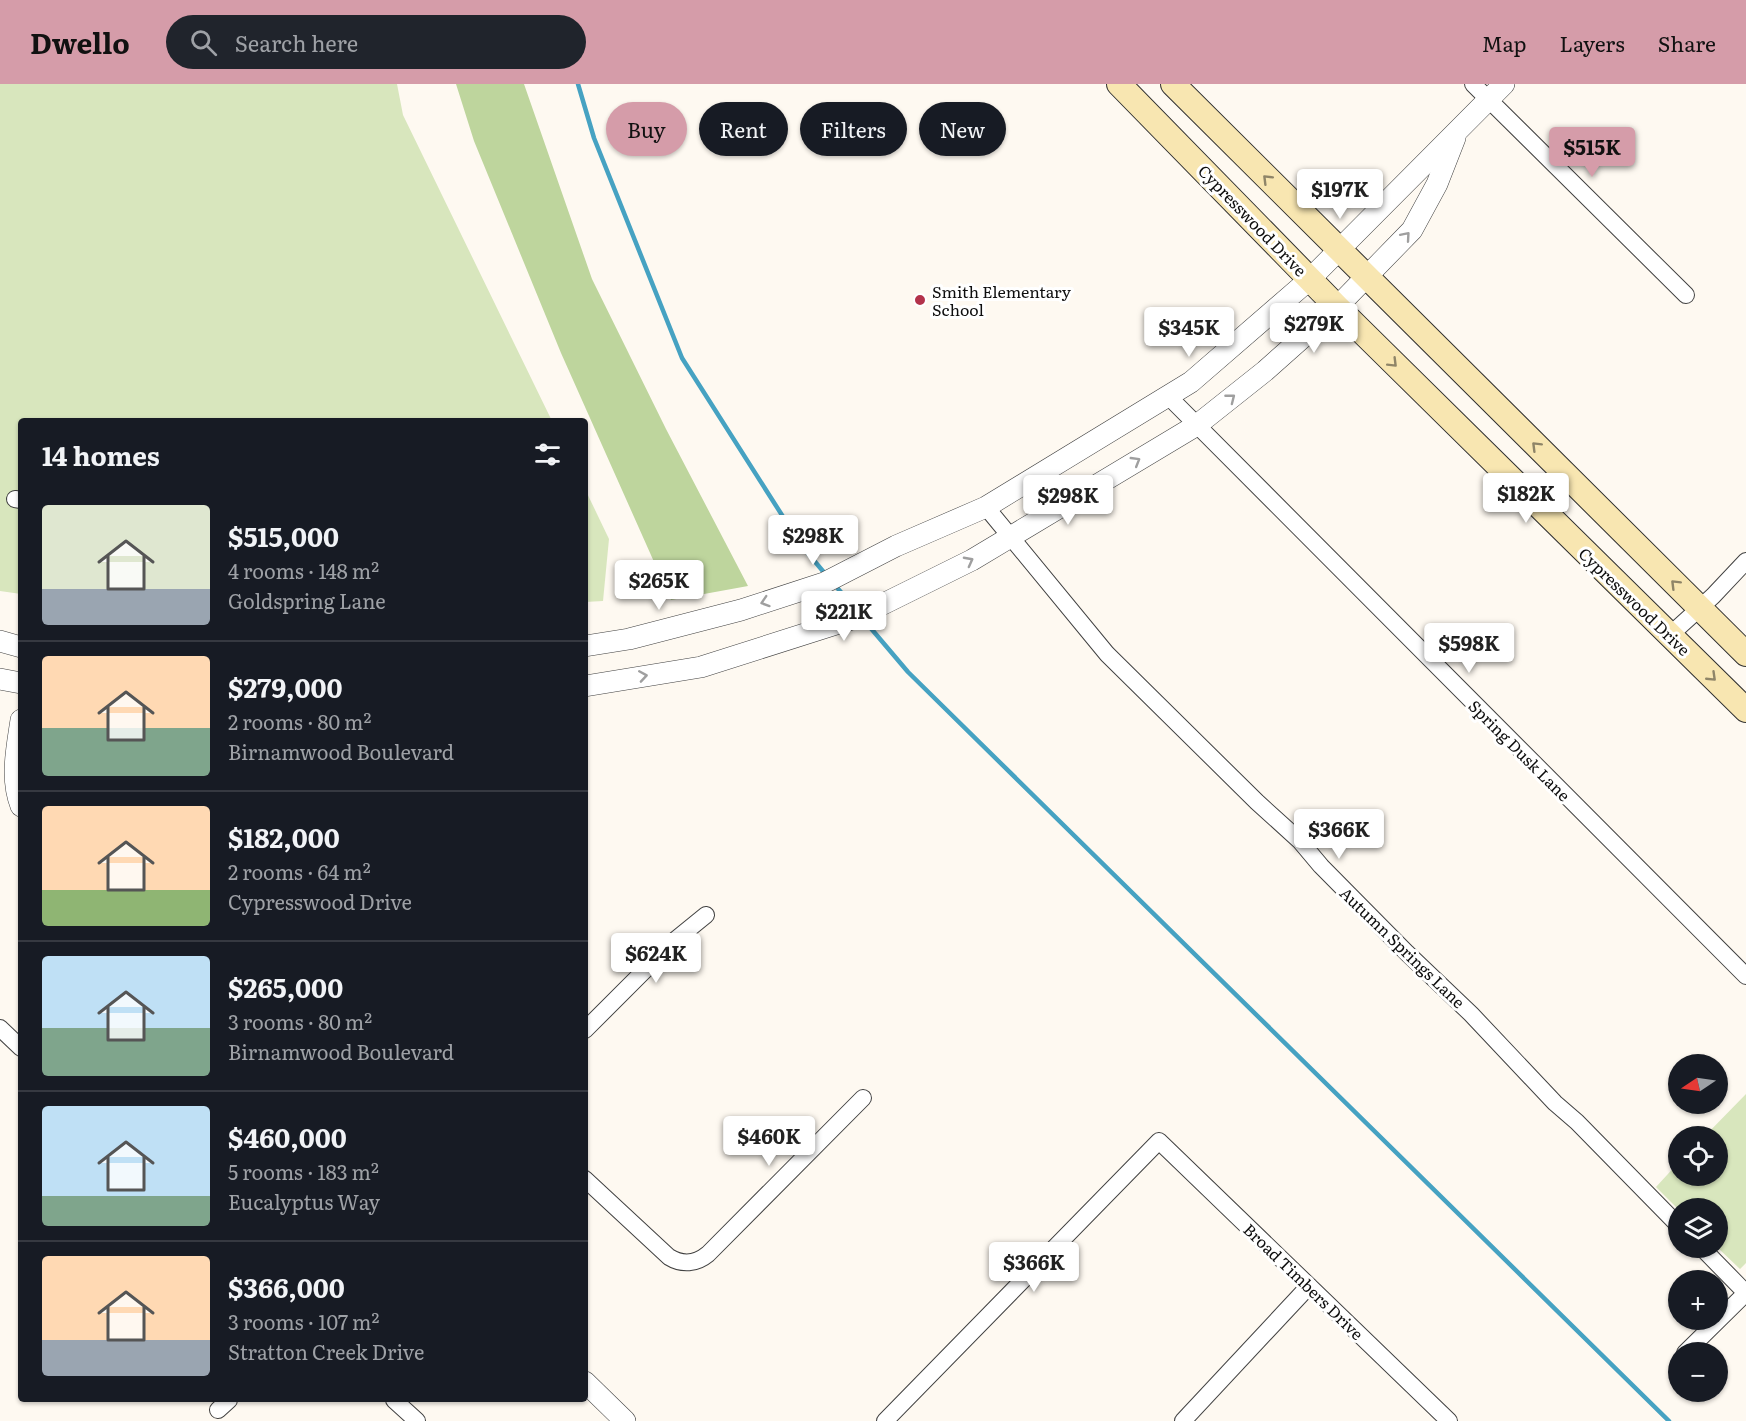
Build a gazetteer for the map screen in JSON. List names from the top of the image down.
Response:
{
  "streets": {
    "main road": ["Cypresswood Drive"],
    "street": ["Spring Dusk Lane", "Autumn Springs Lane", "Broad Timbers Drive"]
  },
  "places": ["Smith Elementary School"],
  "north": "left",
  "page": {
    "header": "Dwello",
    "search": "Search here",
    "nav": ["Map", "Layers", "Share"],
    "chip": [
      "Buy",
      "Rent",
      "Filters",
      "New"
    ],
    "price": [
      "$515K",
      "$197K",
      "$279K",
      "$345K",
      "$182K",
      "$298K",
      "$298K",
      "$265K",
      "$221K",
      "$598K",
      "$366K",
      "$624K",
      "$460K",
      "$366K"
    ],
    "heading": "14 homes",
    "list": [
      {
        "name": "$515,000",
        "note": "4 rooms · 148 m² · Goldspring Lane"
      },
      {
        "name": "$279,000",
        "note": "2 rooms · 80 m² · Birnamwood Boulevard"
      },
      {
        "name": "$182,000",
        "note": "2 rooms · 64 m² · Cypresswood Drive"
      },
      {
        "name": "$265,000",
        "note": "3 rooms · 80 m² · Birnamwood Boulevard"
      },
      {
        "name": "$460,000",
        "note": "5 rooms · 183 m² · Eucalyptus Way"
      },
      {
        "name": "$366,000",
        "note": "3 rooms · 107 m² · Stratton Creek Drive"
      }
    ],
    "map_buttons": ["+", "−"]
  }
}
